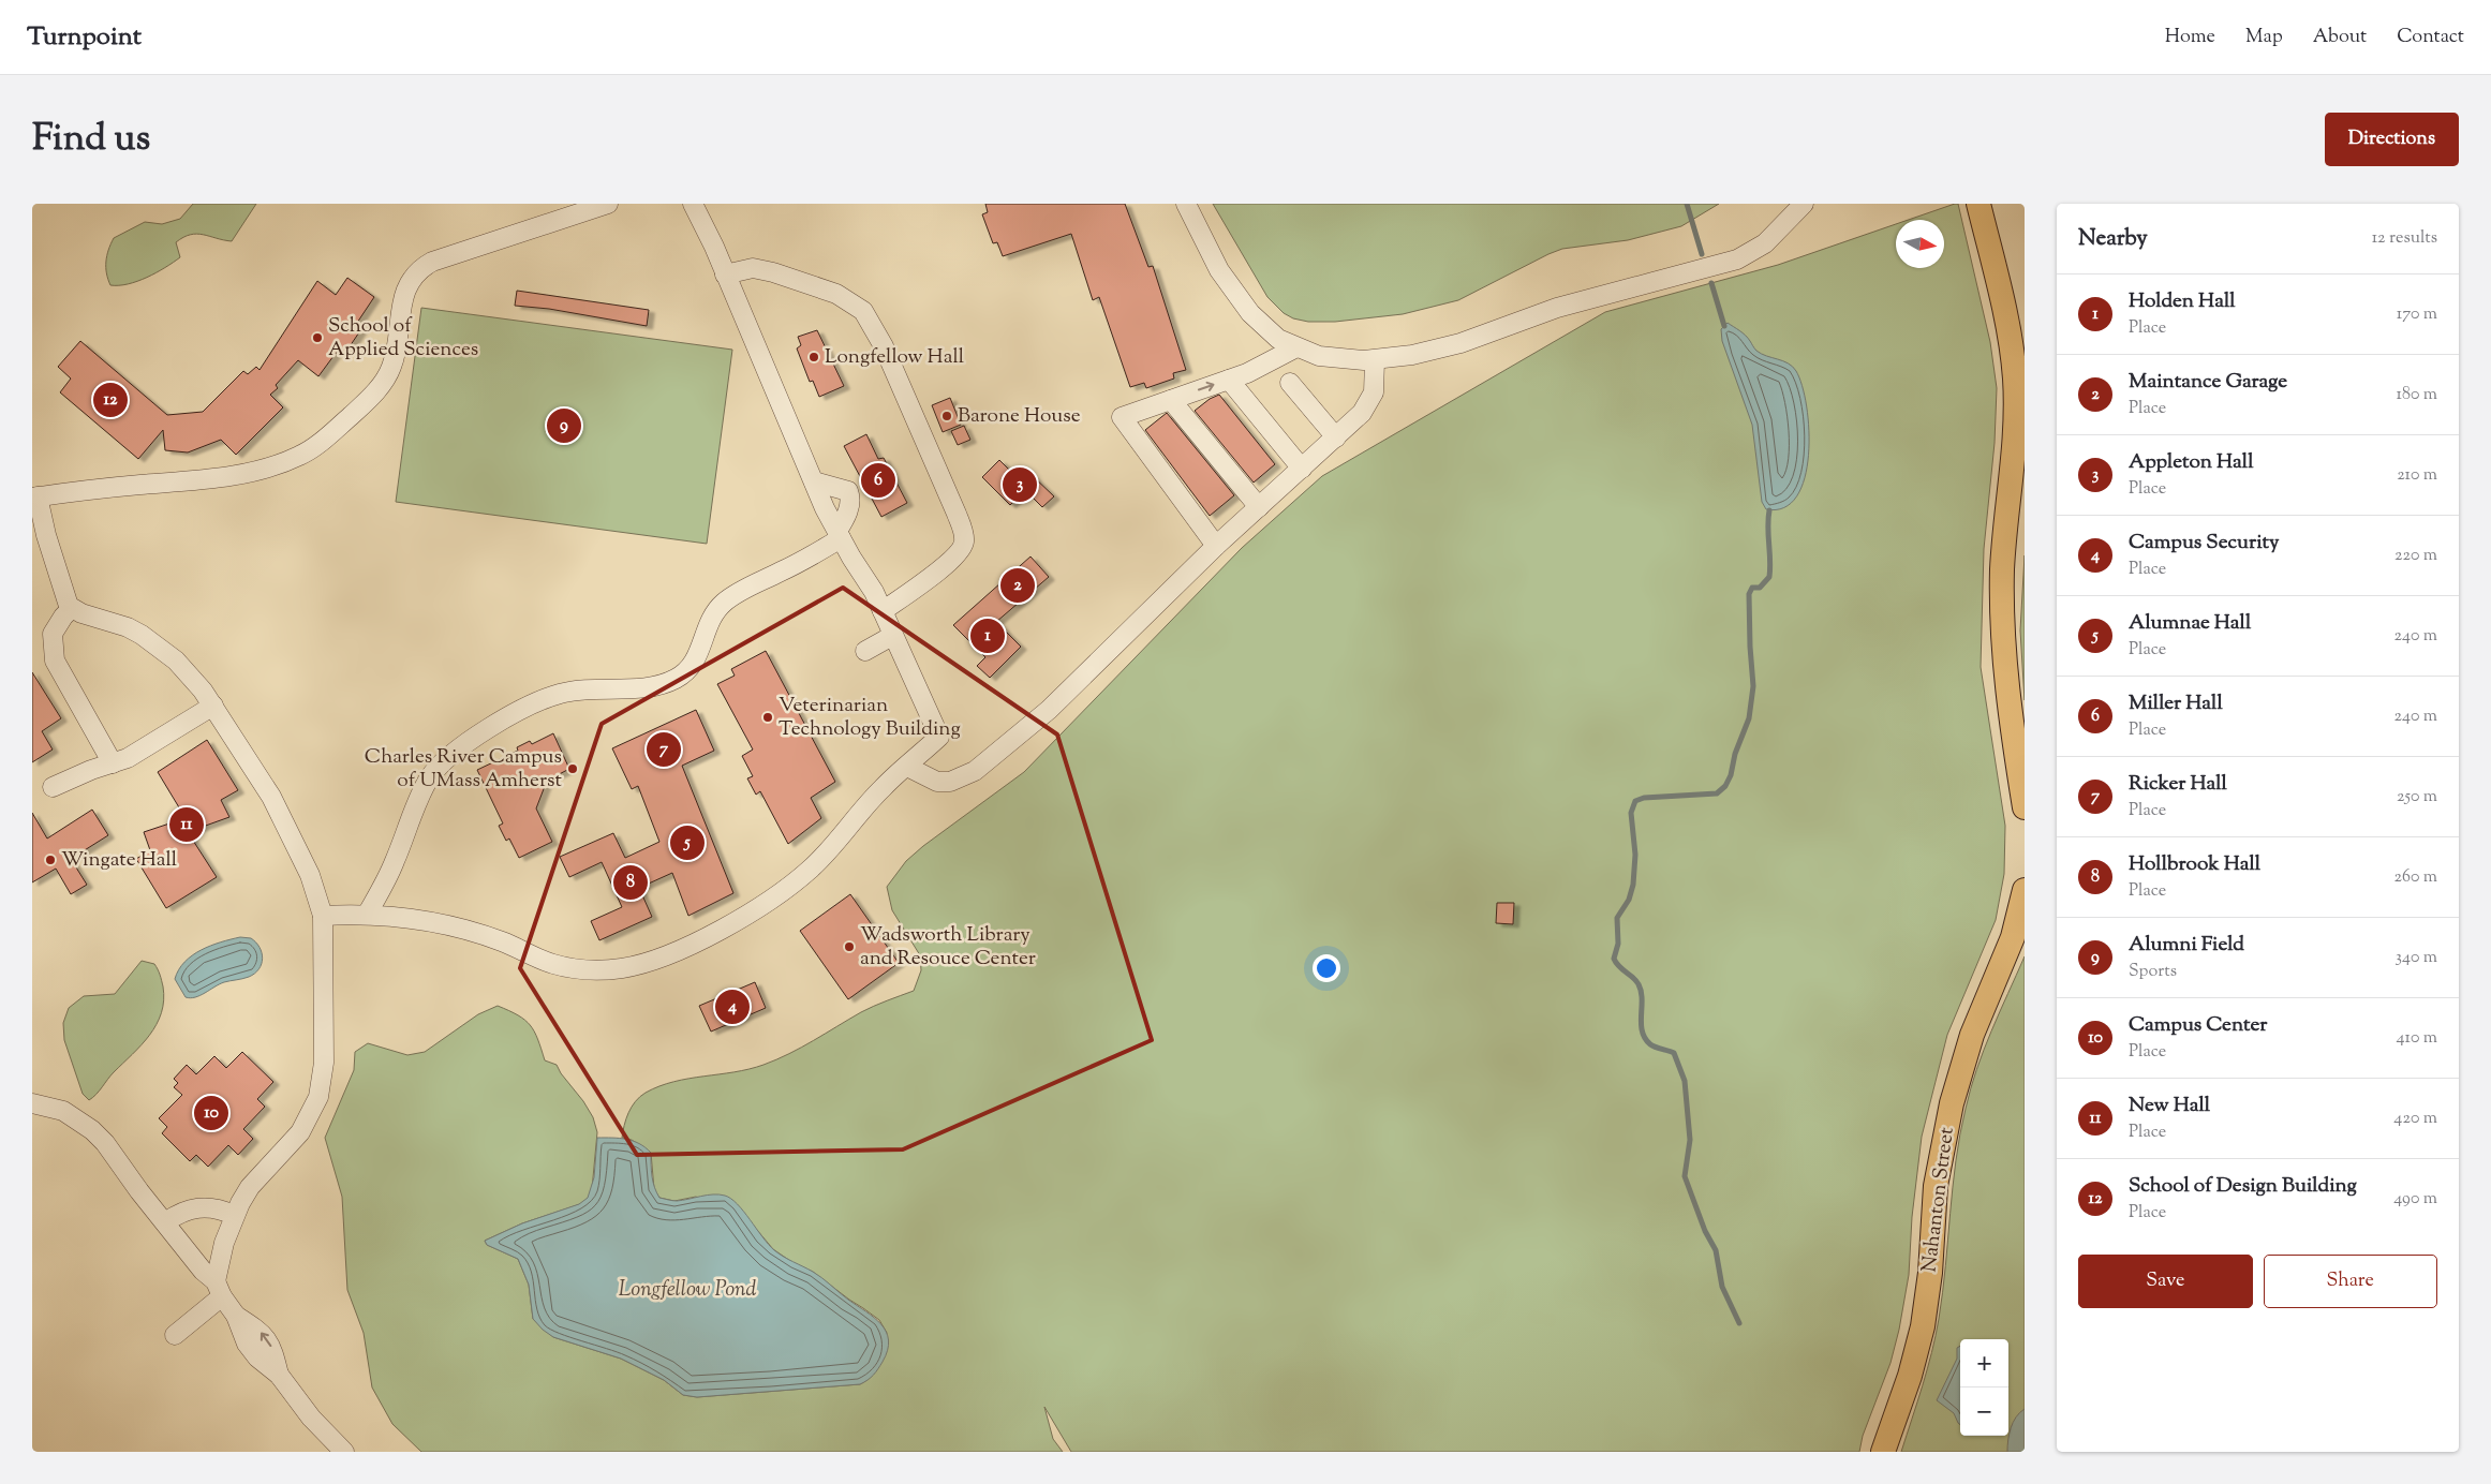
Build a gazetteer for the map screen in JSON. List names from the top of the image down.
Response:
{
  "streets": {
    "main road": ["Nahanton Street"]
  },
  "water": ["Longfellow Pond"],
  "places": [
    "School of Applied Sciences",
    "Longfellow Hall",
    "Barone House",
    "Veterinarian Technology Building",
    "Charles River Campus of UMass Amherst",
    "Wingate Hall",
    "Wadsworth Library and Resouce Center"
  ],
  "north": "right",
  "page": {
    "header": "Turnpoint",
    "nav": [
      "Home",
      "Map",
      "About",
      "Contact"
    ],
    "title": "Find us",
    "buttons": [
      "Directions",
      ["Save", "Share"]
    ],
    "heading": ["Nearby", "12 results"],
    "list": [
      {
        "mark": "1",
        "name": "Holden Hall",
        "note": "Place",
        "value": "170 m"
      },
      {
        "mark": "2",
        "name": "Maintance Garage",
        "note": "Place",
        "value": "180 m"
      },
      {
        "mark": "3",
        "name": "Appleton Hall",
        "note": "Place",
        "value": "210 m"
      },
      {
        "mark": "4",
        "name": "Campus Security",
        "note": "Place",
        "value": "220 m"
      },
      {
        "mark": "5",
        "name": "Alumnae Hall",
        "note": "Place",
        "value": "240 m"
      },
      {
        "mark": "6",
        "name": "Miller Hall",
        "note": "Place",
        "value": "240 m"
      },
      {
        "mark": "7",
        "name": "Ricker Hall",
        "note": "Place",
        "value": "250 m"
      },
      {
        "mark": "8",
        "name": "Hollbrook Hall",
        "note": "Place",
        "value": "260 m"
      },
      {
        "mark": "9",
        "name": "Alumni Field",
        "note": "Sports",
        "value": "340 m"
      },
      {
        "mark": "10",
        "name": "Campus Center",
        "note": "Place",
        "value": "410 m"
      },
      {
        "mark": "11",
        "name": "New Hall",
        "note": "Place",
        "value": "420 m"
      },
      {
        "mark": "12",
        "name": "School of Design Building",
        "note": "Place",
        "value": "490 m"
      }
    ],
    "pins": [
      "12",
      "9",
      "6",
      "3",
      "2",
      "1",
      "7",
      "11",
      "5",
      "8",
      "4",
      "10"
    ],
    "map_buttons": ["+", "−"]
  }
}
